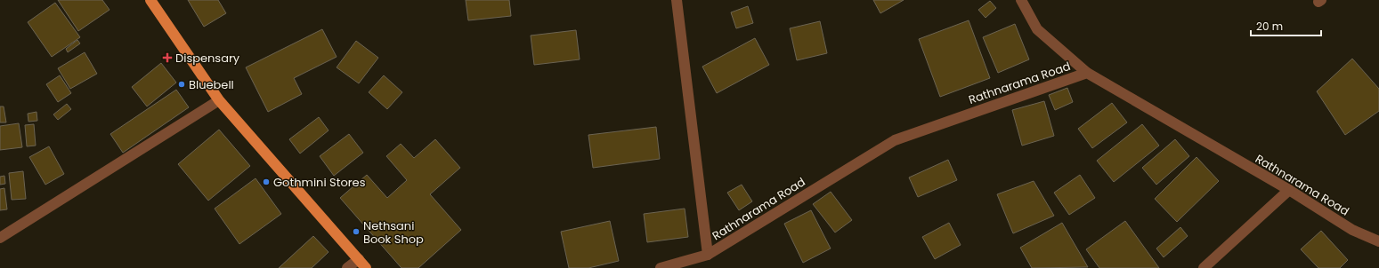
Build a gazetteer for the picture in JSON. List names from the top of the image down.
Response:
{
  "streets": {
    "street": ["Rathnarama Road"]
  },
  "places": {
    "health": ["Dispensary"],
    "other": ["Bluebell", "Gothmini Stores", "Nethsani Book Shop"]
  },
  "scale_bar": "20 m"
}
